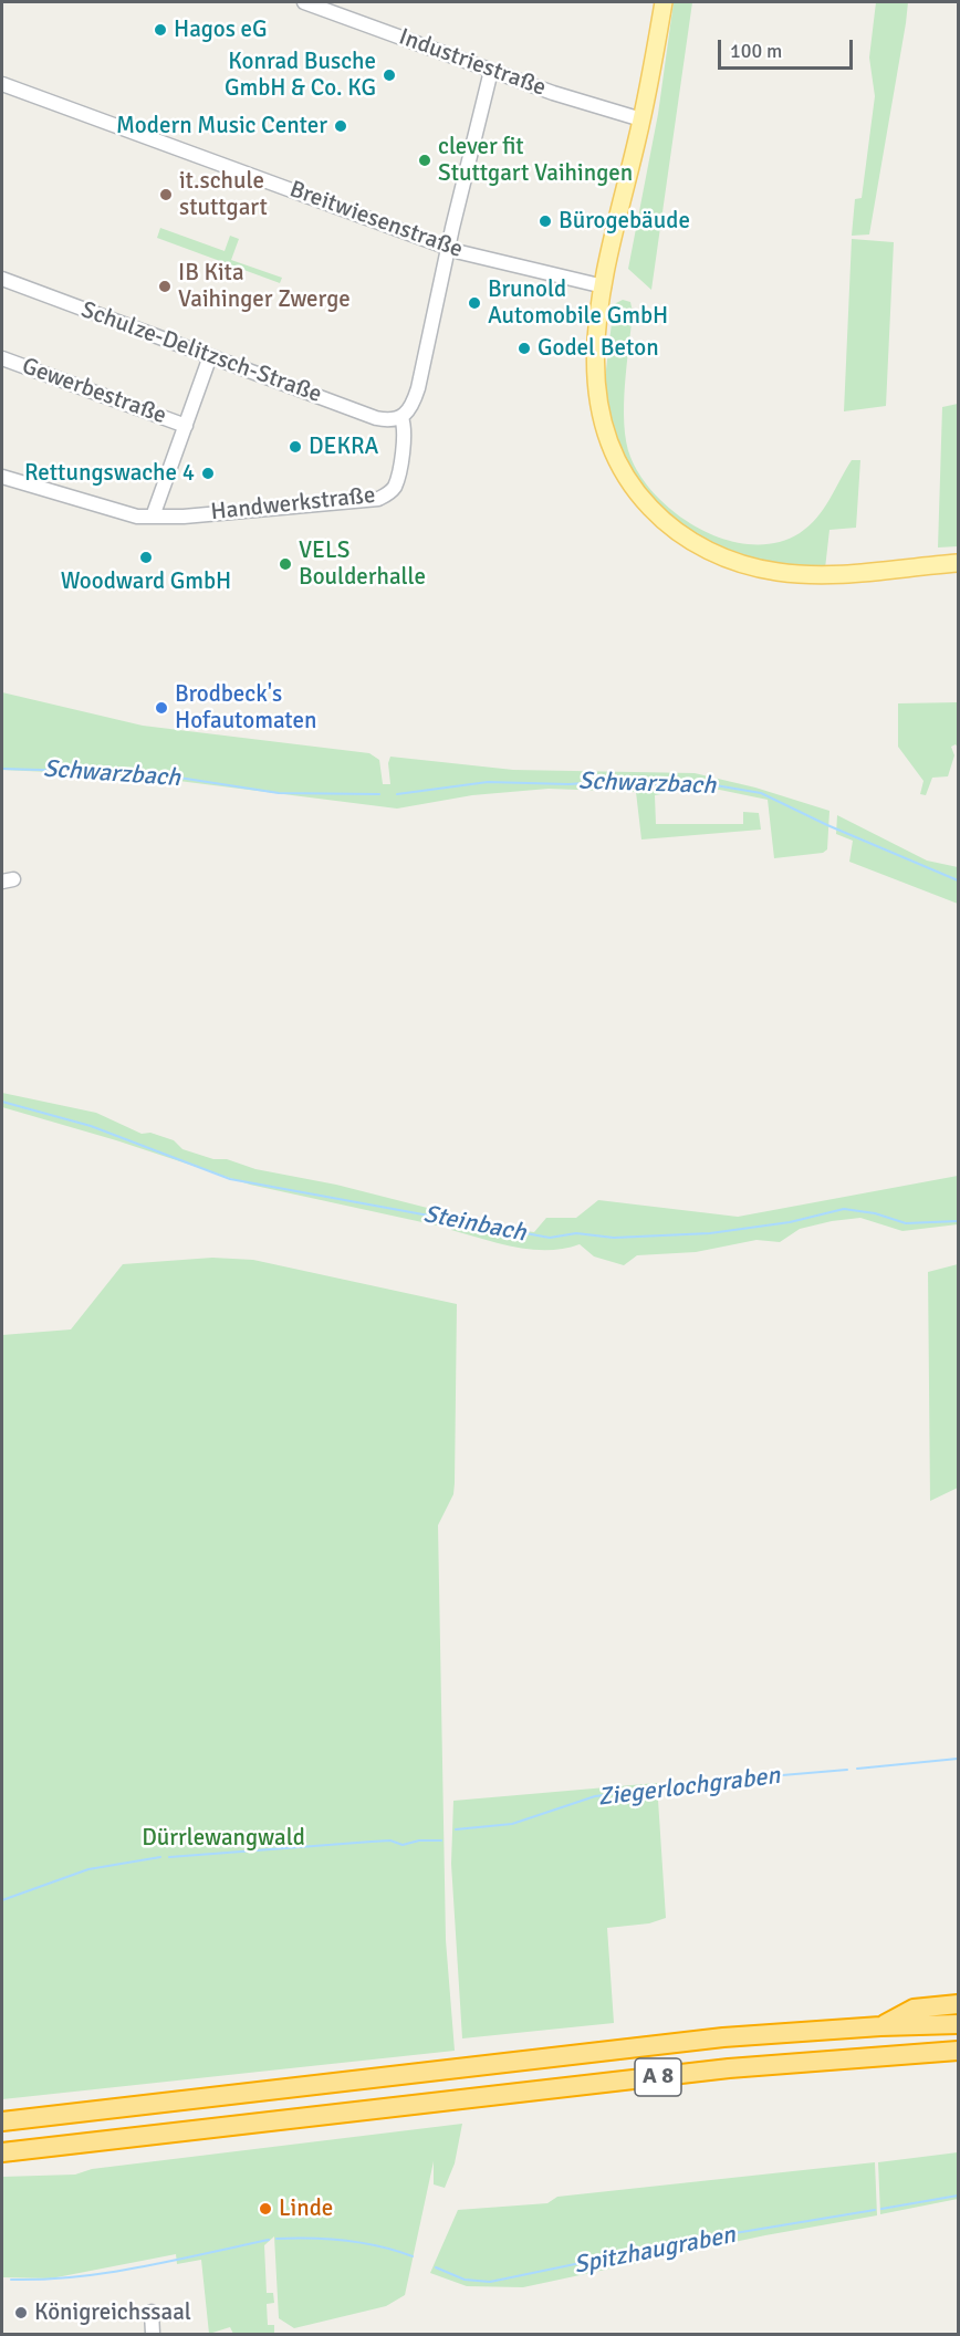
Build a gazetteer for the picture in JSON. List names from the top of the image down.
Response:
{
  "streets": {
    "highway": ["A 8"],
    "street": [
      "Industriestraße",
      "Breitwiesenstraße",
      "Schulze-Delitzsch-Straße",
      "Gewerbestraße",
      "Handwerkstraße"
    ]
  },
  "crossings": [
    ["Schulze-Delitzsch-Straße", "Gewerbestraße"],
    ["Schulze-Delitzsch-Straße", "Handwerkstraße"],
    ["Gewerbestraße", "Handwerkstraße"]
  ],
  "water": [
    "Schwarzbach",
    "Steinbach",
    "Ziegerlochgraben",
    "Spitzhaugraben"
  ],
  "parks": ["Dürrlewangwald"],
  "places": [
    "Hagos eG",
    "Konrad Busche GmbH & Co. KG",
    "Modern Music Center",
    "clever fit Stuttgart Vaihingen",
    "it.schule stuttgart",
    "Bürogebäude",
    "IB Kita Vaihinger Zwerge",
    "Brunold Automobile GmbH",
    "Godel Beton",
    "DEKRA",
    "Rettungswache 4",
    "Woodward GmbH",
    "VELS Boulderhalle",
    "Brodbeck's Hofautomaten",
    "Linde",
    "Königreichssaal"
  ],
  "scale_bar": "100 m"
}
